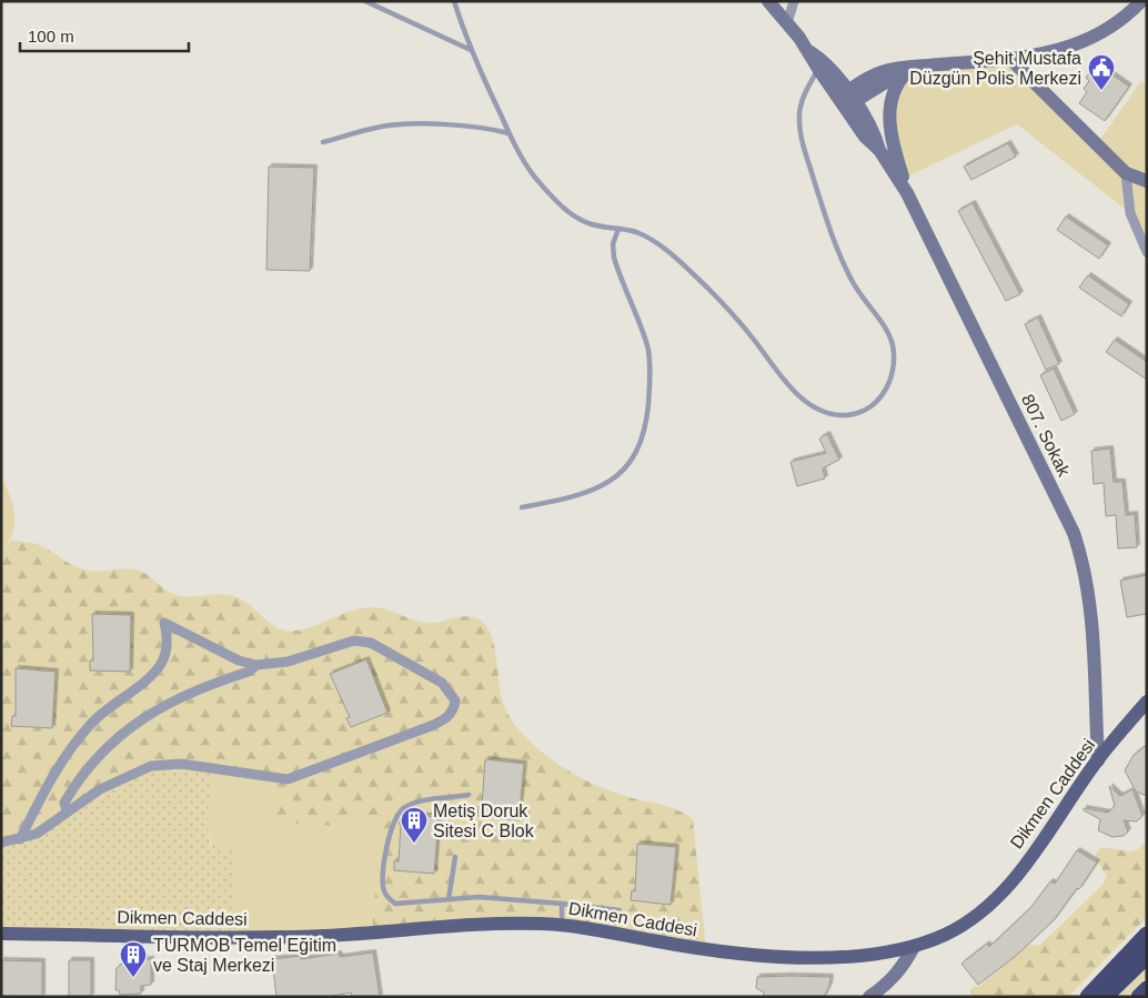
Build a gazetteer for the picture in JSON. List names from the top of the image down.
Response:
{
  "streets": {
    "main road": ["807. Sokak", "Dikmen Caddesi"]
  },
  "crossings": [
    ["807. Sokak", "Dikmen Caddesi"]
  ],
  "places": {
    "public building": ["Şehit Mustafa Düzgün Polis Merkezi"],
    "building": ["Metiş Doruk Sitesi C Blok", "TURMOB Temel Eğitim ve Staj Merkezi"]
  },
  "scale_bar": "100 m"
}
